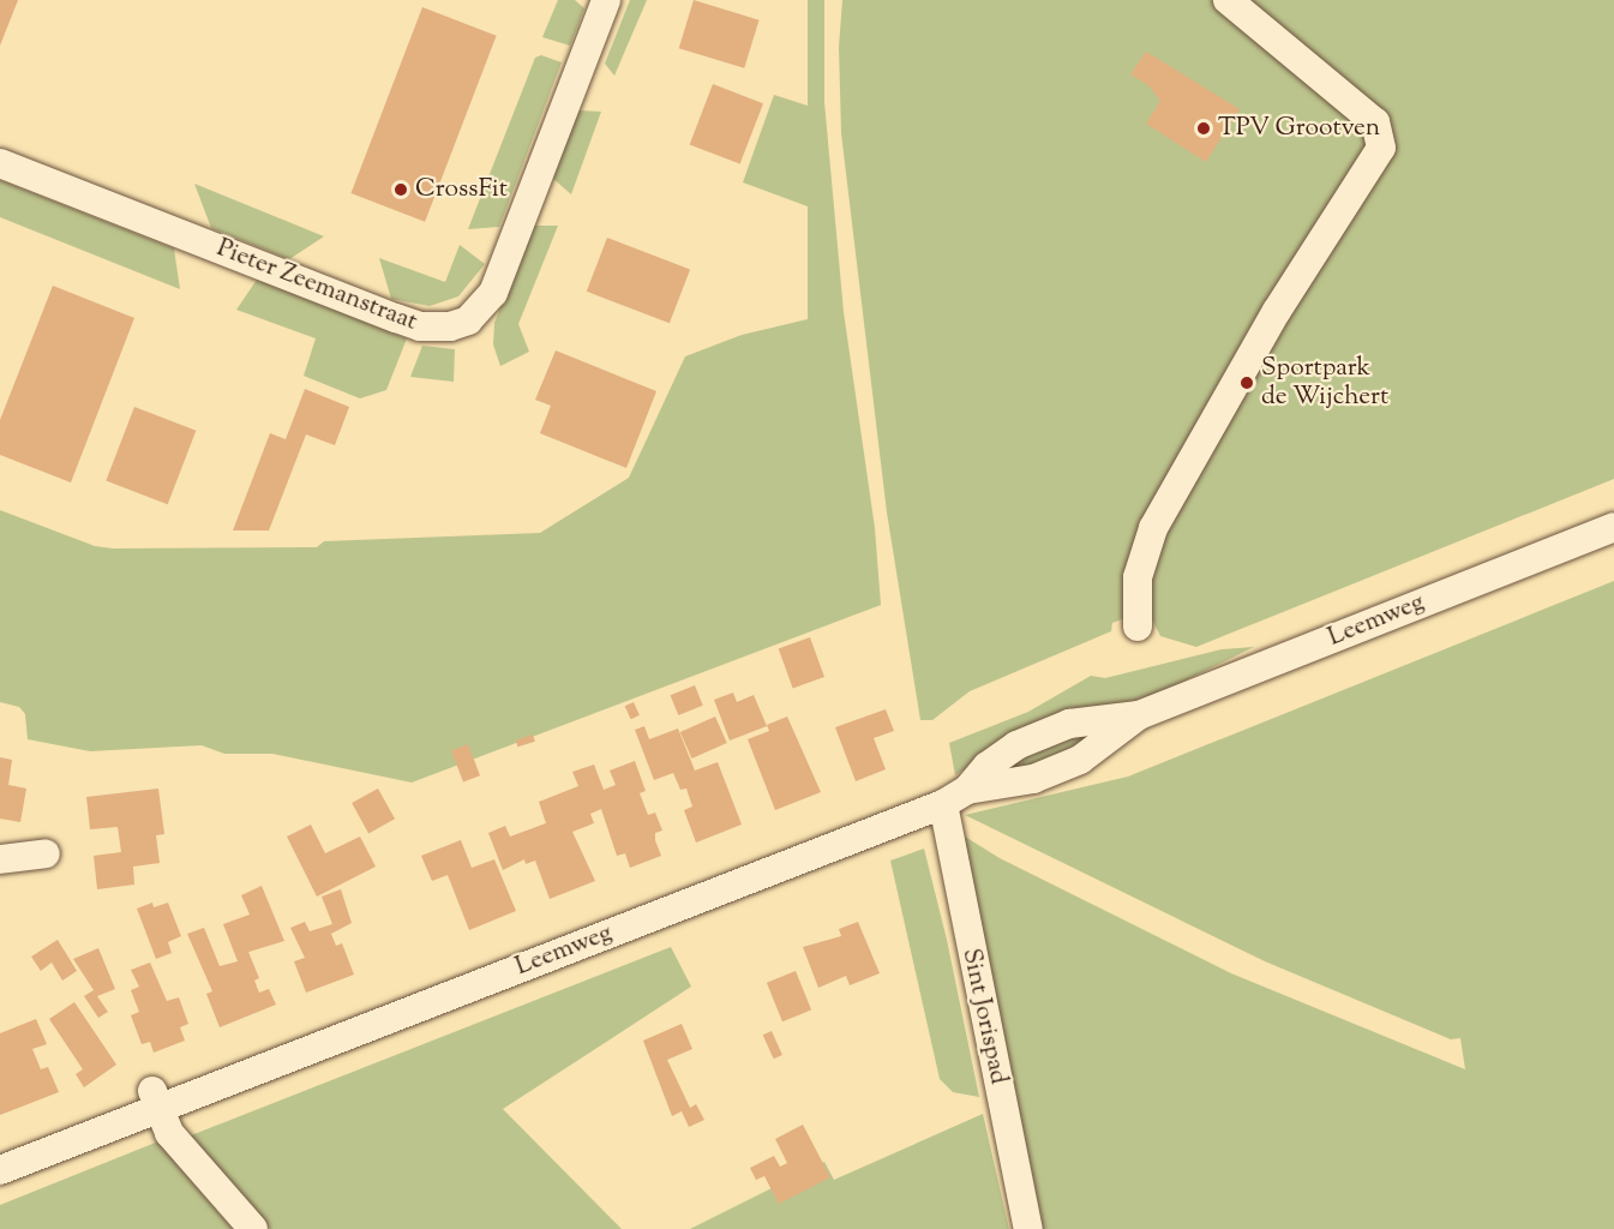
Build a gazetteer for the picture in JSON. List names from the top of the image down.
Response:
{
  "streets": {
    "street": ["Pieter Zeemanstraat", "Leemweg", "Sint Jorispad"]
  },
  "crossings": [
    ["Leemweg", "Sint Jorispad"]
  ],
  "places": ["TPV Grootven", "CrossFit", "Sportpark de Wijchert"]
}
